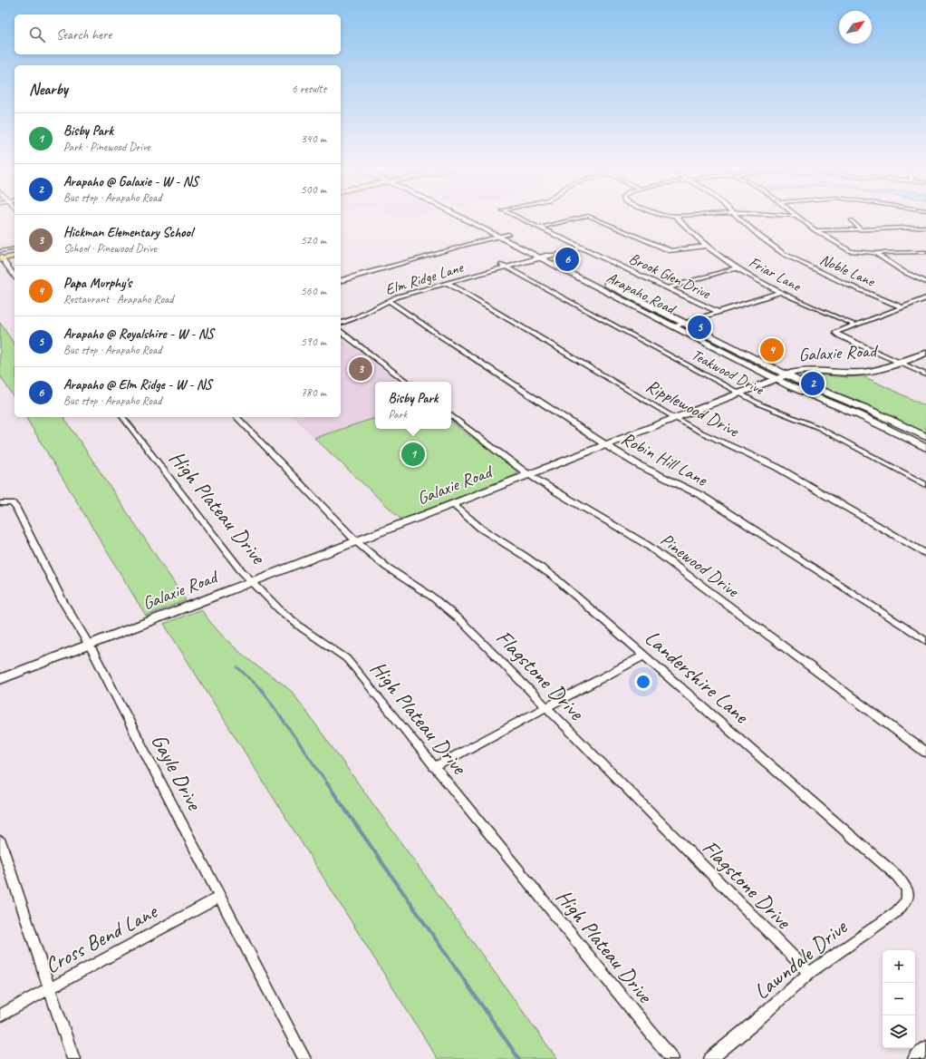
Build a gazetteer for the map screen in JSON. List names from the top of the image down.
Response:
{
  "streets": {
    "main road": ["Arapaho Road"],
    "street": [
      "Noble Lane",
      "Friar Lane",
      "Brook Glen Drive",
      "Elm Ridge Lane",
      "Galaxie Road",
      "Teakwood Drive",
      "Ripplewood Drive",
      "Robin Hill Lane",
      "High Plateau Drive",
      "Pinewood Drive",
      "Flagstone Drive",
      "Landershire Lane",
      "Gayle Drive",
      "Cross Bend Lane",
      "Lawndale Drive"
    ]
  },
  "crossings": [
    ["Brook Glen Drive", "Elm Ridge Lane"],
    ["Elm Ridge Lane", "Arapaho Road"],
    ["Elm Ridge Lane", "Teakwood Drive"],
    ["Elm Ridge Lane", "Ripplewood Drive"],
    ["Elm Ridge Lane", "Robin Hill Lane"],
    ["Arapaho Road", "Galaxie Road"],
    ["Galaxie Road", "Teakwood Drive"],
    ["Galaxie Road", "Ripplewood Drive"],
    ["Galaxie Road", "Robin Hill Lane"],
    ["Galaxie Road", "High Plateau Drive"],
    ["Galaxie Road", "Pinewood Drive"],
    ["Galaxie Road", "Flagstone Drive"],
    ["Galaxie Road", "Landershire Lane"],
    ["Galaxie Road", "Gayle Drive"],
    ["Flagstone Drive", "Lawndale Drive"],
    ["Landershire Lane", "Lawndale Drive"],
    ["Gayle Drive", "Cross Bend Lane"]
  ],
  "north": "top right",
  "page": {
    "search": "Search here",
    "heading": ["Nearby", "6 results"],
    "list": [
      {
        "mark": "1",
        "name": "Bisby Park",
        "note": "Park · Pinewood Drive",
        "value": "340 m"
      },
      {
        "mark": "2",
        "name": "Arapaho @ Galaxie - W - NS",
        "note": "Bus stop · Arapaho Road",
        "value": "500 m"
      },
      {
        "mark": "3",
        "name": "Hickman Elementary School",
        "note": "School · Pinewood Drive",
        "value": "520 m"
      },
      {
        "mark": "4",
        "name": "Papa Murphy's",
        "note": "Restaurant · Arapaho Road",
        "value": "560 m"
      },
      {
        "mark": "5",
        "name": "Arapaho @ Royalshire - W - NS",
        "note": "Bus stop · Arapaho Road",
        "value": "590 m"
      },
      {
        "mark": "6",
        "name": "Arapaho @ Elm Ridge - W - NS",
        "note": "Bus stop · Arapaho Road",
        "value": "780 m"
      }
    ],
    "pins": [
      "6",
      "5",
      "4",
      "3",
      "2",
      "1"
    ],
    "popup": ["Bisby Park", "Park"],
    "map_buttons": ["+", "−"]
  }
}
